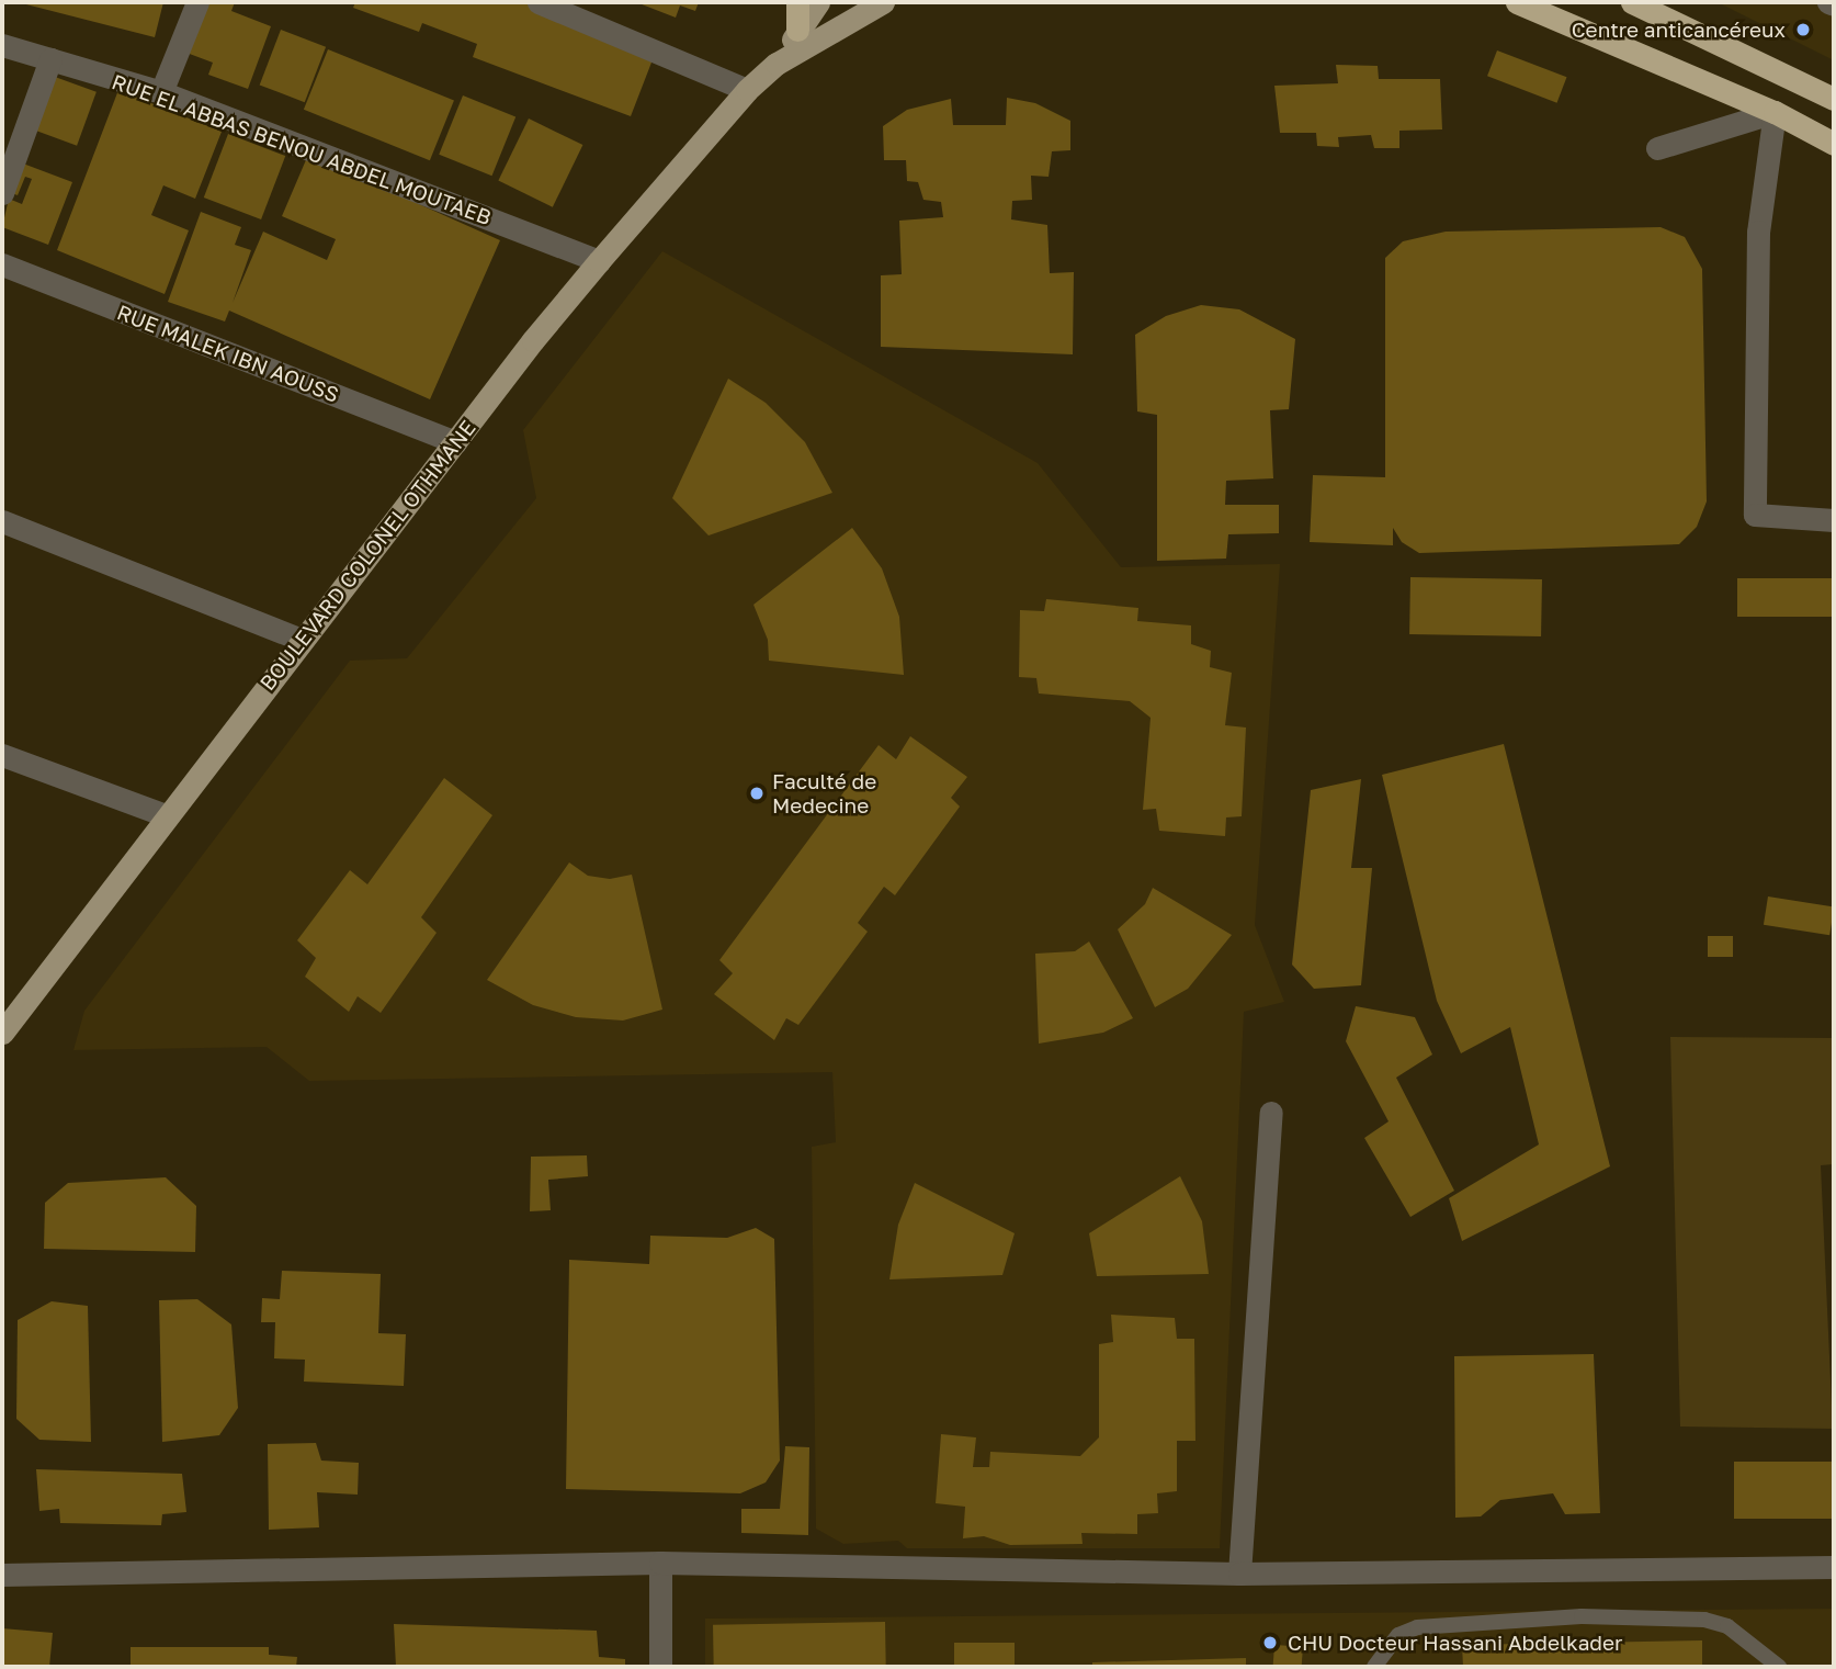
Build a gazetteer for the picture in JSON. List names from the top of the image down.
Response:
{
  "streets": {
    "main road": ["BOULEVARD COLONEL OTHMANE"],
    "street": ["RUE EL ABBAS BENOU ABDEL MOUTAEB", "RUE MALEK IBN AOUSS"]
  },
  "crossings": [
    ["RUE EL ABBAS BENOU ABDEL MOUTAEB", "BOULEVARD COLONEL OTHMANE"],
    ["RUE MALEK IBN AOUSS", "BOULEVARD COLONEL OTHMANE"]
  ],
  "places": ["Centre anticancéreux", "Faculté de Medecine", "CHU Docteur Hassani Abdelkader"]
}
